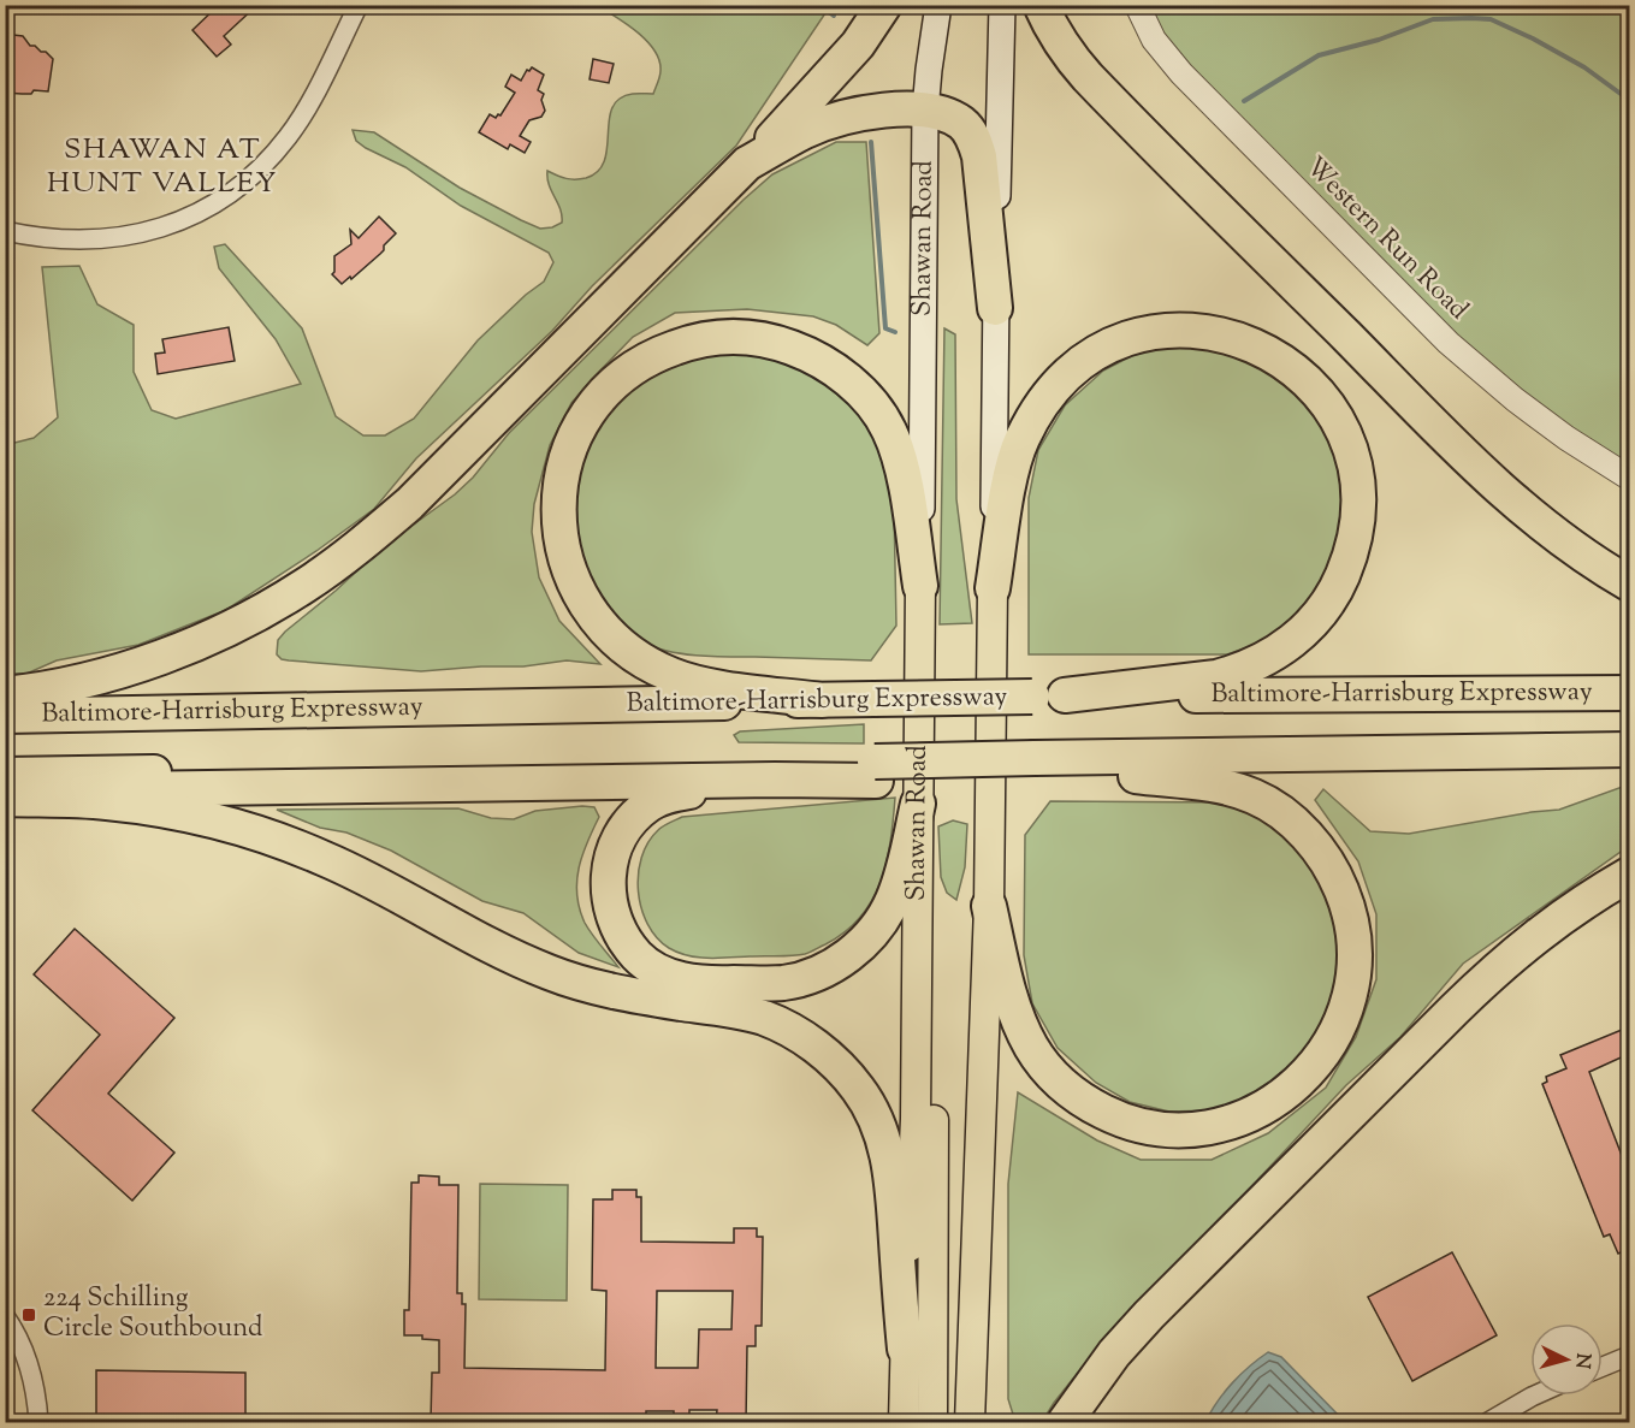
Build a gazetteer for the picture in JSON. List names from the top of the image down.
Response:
{
  "streets": {
    "highway": ["Baltimore-Harrisburg Expressway"],
    "main road": ["Shawan Road"],
    "street": ["Western Run Road"]
  },
  "districts": ["SHAWAN AT HUNT VALLEY"],
  "places": {
    "transit": ["224 Schilling Circle Southbound"]
  },
  "north": "right"
}
